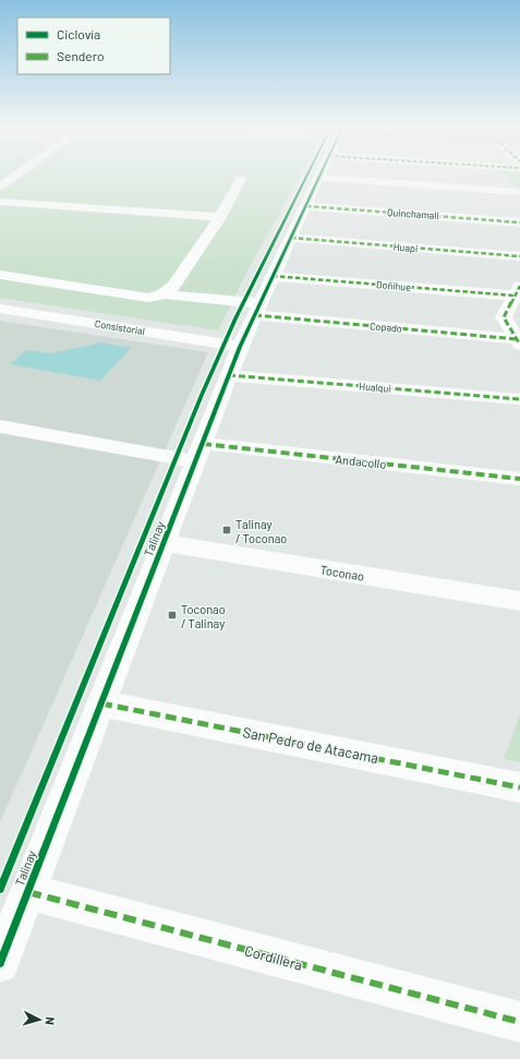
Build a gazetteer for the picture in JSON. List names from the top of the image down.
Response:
{
  "streets": {
    "street": [
      "Quinchamali",
      "Huapi",
      "Doñihue",
      "Consistorial",
      "Copado",
      "Hualqui",
      "Andacollo",
      "Talinay",
      "Toconao",
      "San Pedro de Atacama",
      "Cordillera"
    ]
  },
  "crossings": [
    ["Quinchamali", "Talinay"],
    ["Huapi", "Talinay"],
    ["Doñihue", "Talinay"],
    ["Consistorial", "Talinay"],
    ["Copado", "Talinay"],
    ["Hualqui", "Talinay"],
    ["Andacollo", "Talinay"],
    ["Talinay", "Toconao"],
    ["Talinay", "San Pedro de Atacama"],
    ["Talinay", "Cordillera"]
  ],
  "places": {
    "transit": ["Talinay / Toconao", "Toconao / Talinay"]
  },
  "legend": ["Ciclovía", "Sendero"],
  "north": "right"
}
